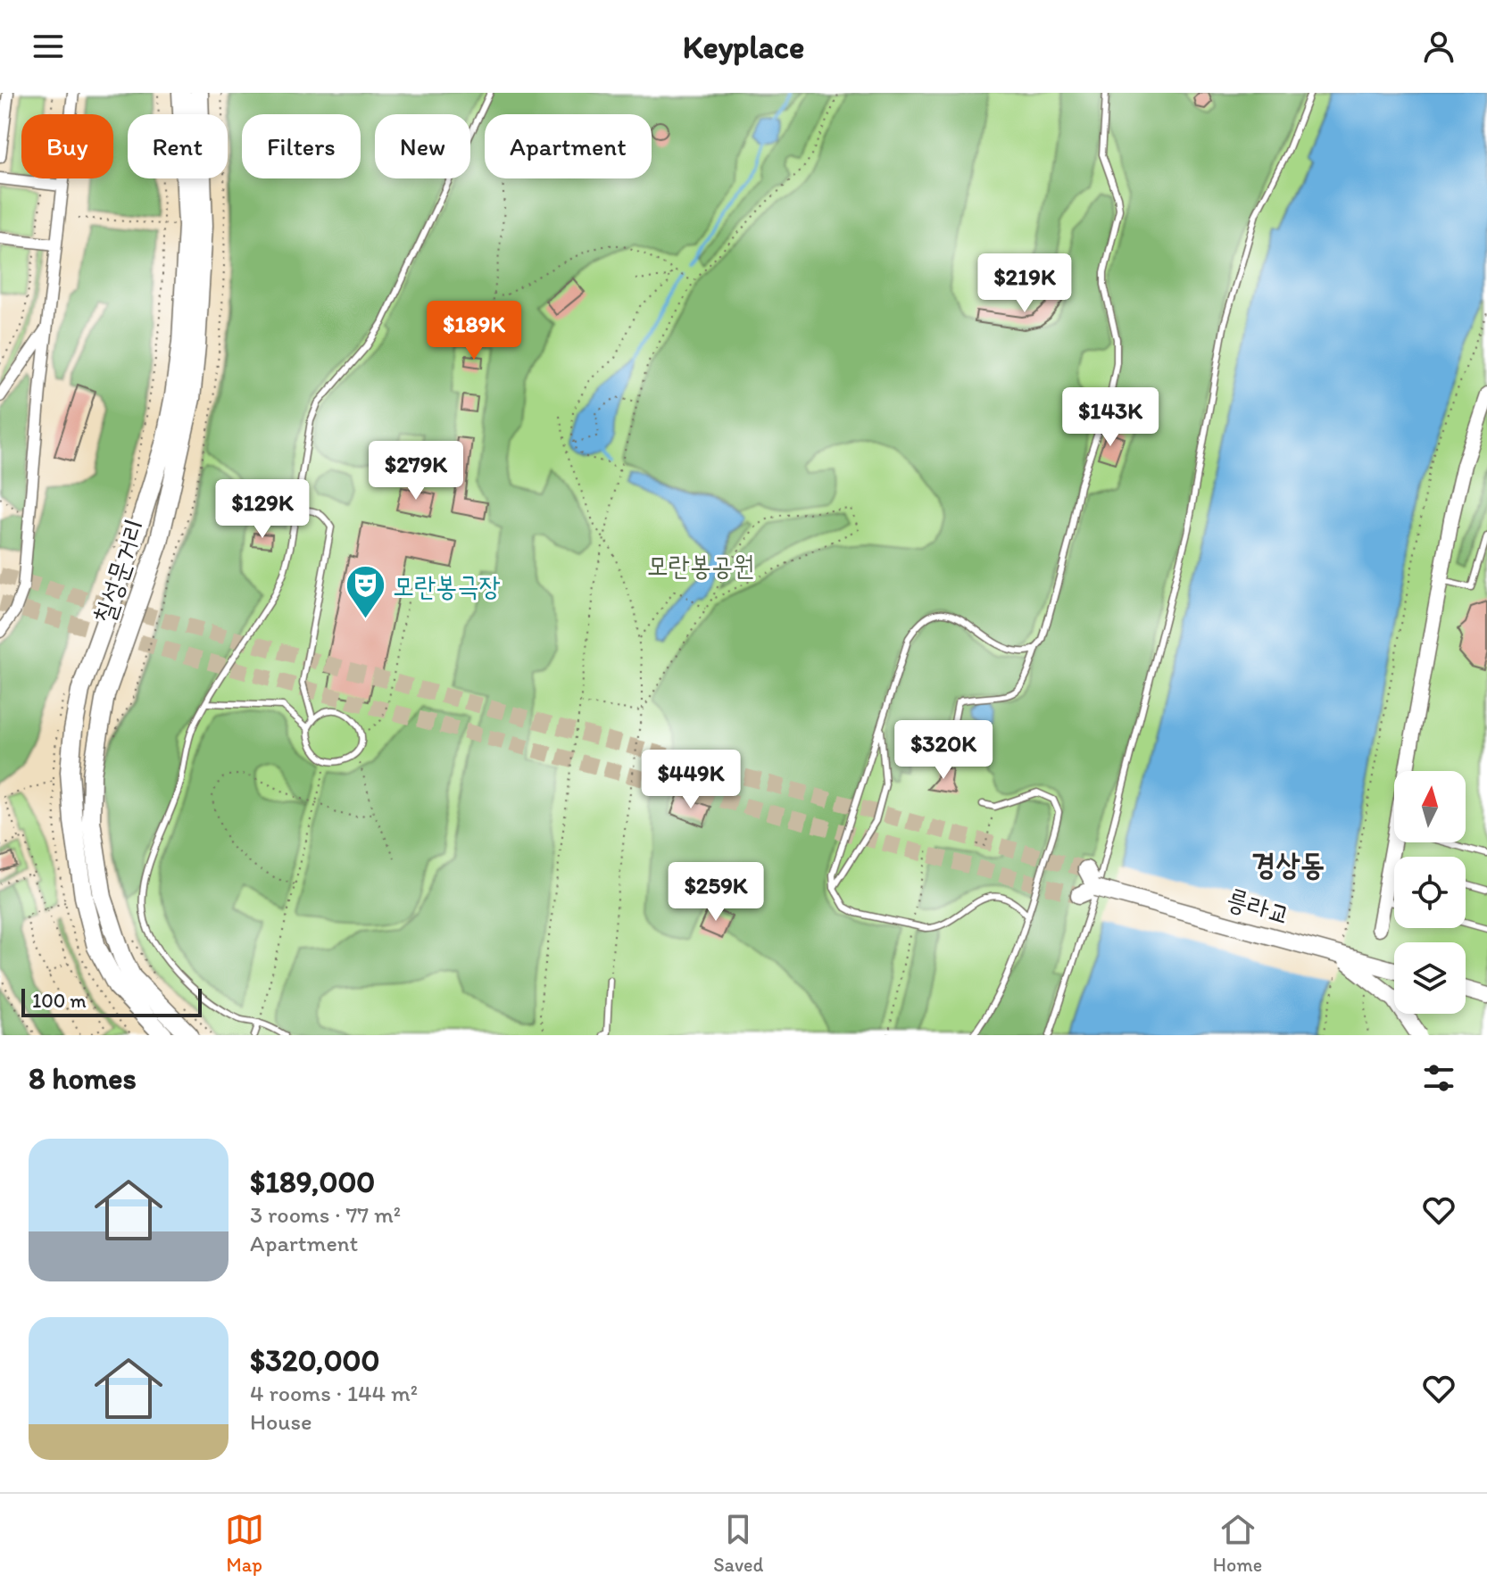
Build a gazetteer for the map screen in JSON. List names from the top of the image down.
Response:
{
  "streets": {
    "main road": ["칠성문거리", "릉라교"]
  },
  "districts": ["경상동"],
  "parks": ["모란봉공원"],
  "places": {
    "theatre": ["모란봉극장"]
  },
  "scale_bar": "100 m",
  "north": "top",
  "page": {
    "header": "Keyplace",
    "chip": [
      "Buy",
      "Rent",
      "Filters",
      "New",
      "Apartment"
    ],
    "price": [
      "$219K",
      "$189K",
      "$143K",
      "$279K",
      "$129K",
      "$320K",
      "$449K",
      "$259K"
    ],
    "scale": "100 m",
    "heading": "8 homes",
    "list": [
      {
        "name": "$189,000",
        "note": "3 rooms · 77 m² · Apartment"
      },
      {
        "name": "$320,000",
        "note": "4 rooms · 144 m² · House"
      }
    ],
    "tabs": ["Map", "Saved", "Home"]
  }
}
